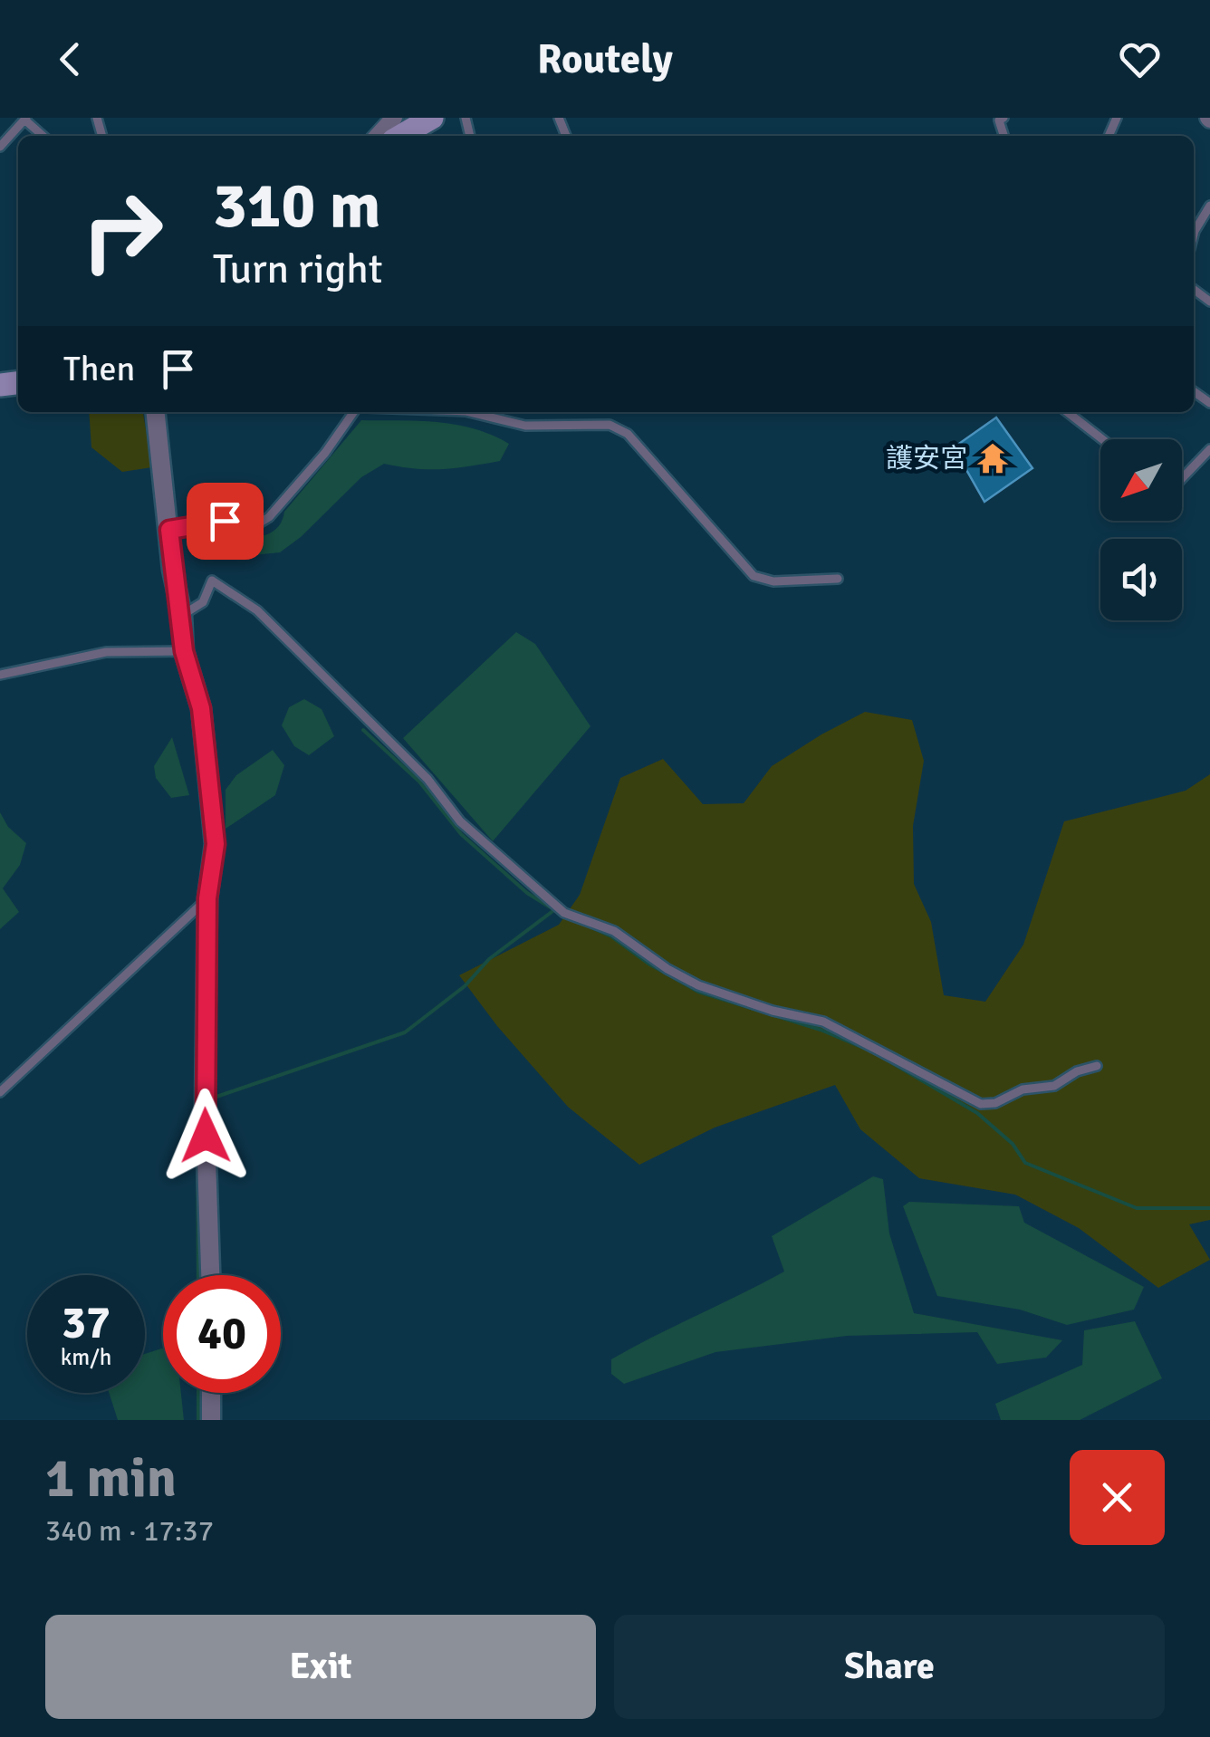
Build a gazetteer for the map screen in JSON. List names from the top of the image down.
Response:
{
  "places": {
    "temple": ["護安宮"]
  },
  "north": "bottom left",
  "page": {
    "header": "Routely",
    "turn": ["310 m", "Turn right"],
    "then": "Then",
    "speed": "37 km/h",
    "limit": "40",
    "heading": ["1 min", "340 m · 17:37"],
    "buttons": ["Exit", "Share"]
  }
}
